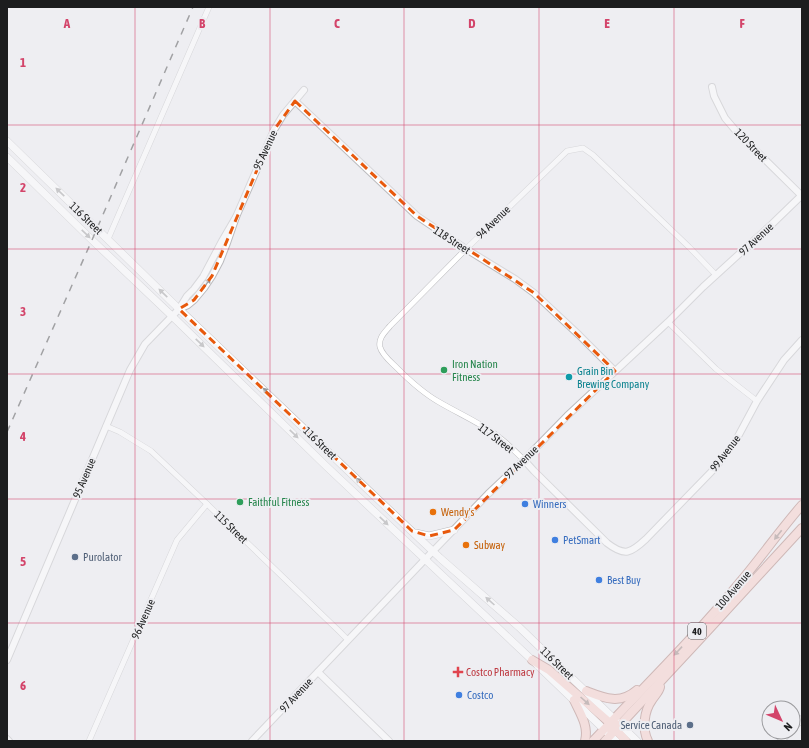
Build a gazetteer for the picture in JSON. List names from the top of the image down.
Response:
{
  "streets": {
    "main road": ["116 Street", "100 Avenue", "40"],
    "street": [
      "120 Street",
      "95 Avenue",
      "94 Avenue",
      "97 Avenue",
      "118 Street",
      "117 Street",
      "99 Avenue",
      "115 Street",
      "96 Avenue"
    ]
  },
  "crossings": [
    ["120 Street", "97 Avenue"],
    ["95 Avenue", "116 Street"],
    ["95 Avenue", "118 Street"],
    ["95 Avenue", "115 Street"],
    ["116 Street", "97 Avenue"],
    ["116 Street", "100 Avenue"],
    ["94 Avenue", "97 Avenue"],
    ["94 Avenue", "118 Street"],
    ["94 Avenue", "117 Street"],
    ["97 Avenue", "118 Street"],
    ["97 Avenue", "117 Street"],
    ["97 Avenue", "115 Street"],
    ["117 Street", "99 Avenue"],
    ["115 Street", "96 Avenue"]
  ],
  "places": {
    "other": [
      "Iron Nation Fitness",
      "Grain Bin Brewing Company",
      "Faithful Fitness",
      "Winners",
      "Wendy's",
      "PetSmart",
      "Subway",
      "Purolator",
      "Best Buy",
      "Costco",
      "Service Canada"
    ],
    "health": ["Costco Pharmacy"]
  },
  "north": "bottom right",
  "grid": {
    "columns": [
      "A",
      "B",
      "C",
      "D",
      "E",
      "F"
    ],
    "rows": [
      "1",
      "2",
      "3",
      "4",
      "5",
      "6"
    ]
  }
}
